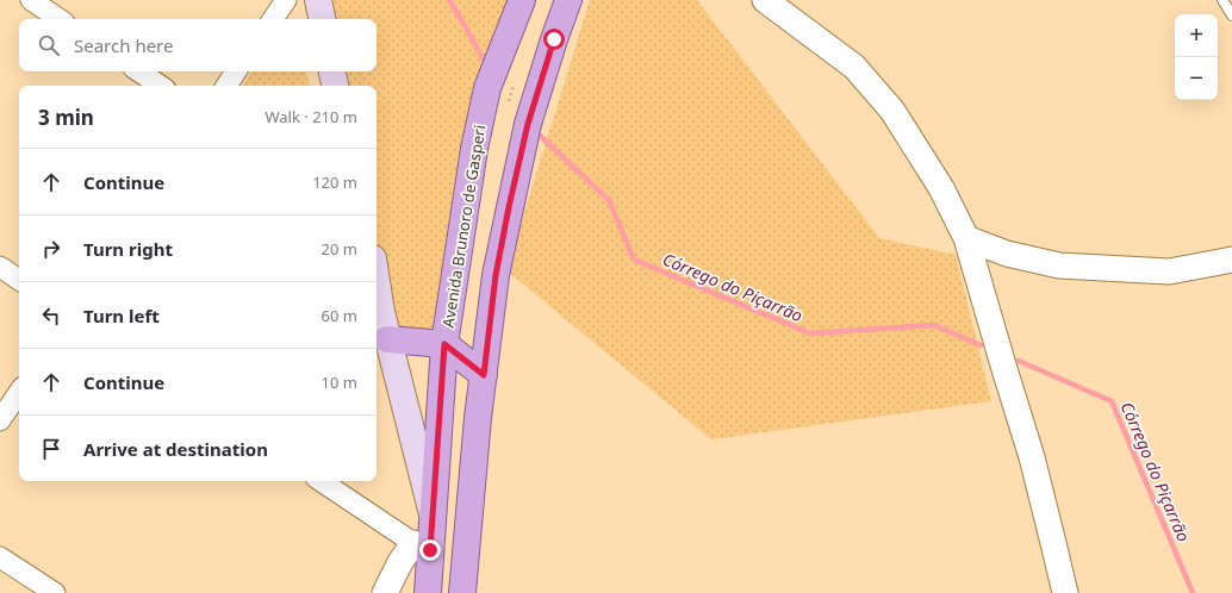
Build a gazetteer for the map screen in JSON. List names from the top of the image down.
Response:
{
  "streets": {
    "main road": ["Avenida Brunoro de Gasperi"]
  },
  "water": ["Córrego do Piçarrão"],
  "page": {
    "map_buttons": ["+", "−"],
    "search": "Search here",
    "heading": ["3 min", "Walk · 210 m"],
    "list": [
      ["Continue", "120 m"],
      ["Turn right", "20 m"],
      ["Turn left", "60 m"],
      ["Continue", "10 m"],
      "Arrive at destination"
    ]
  }
}
